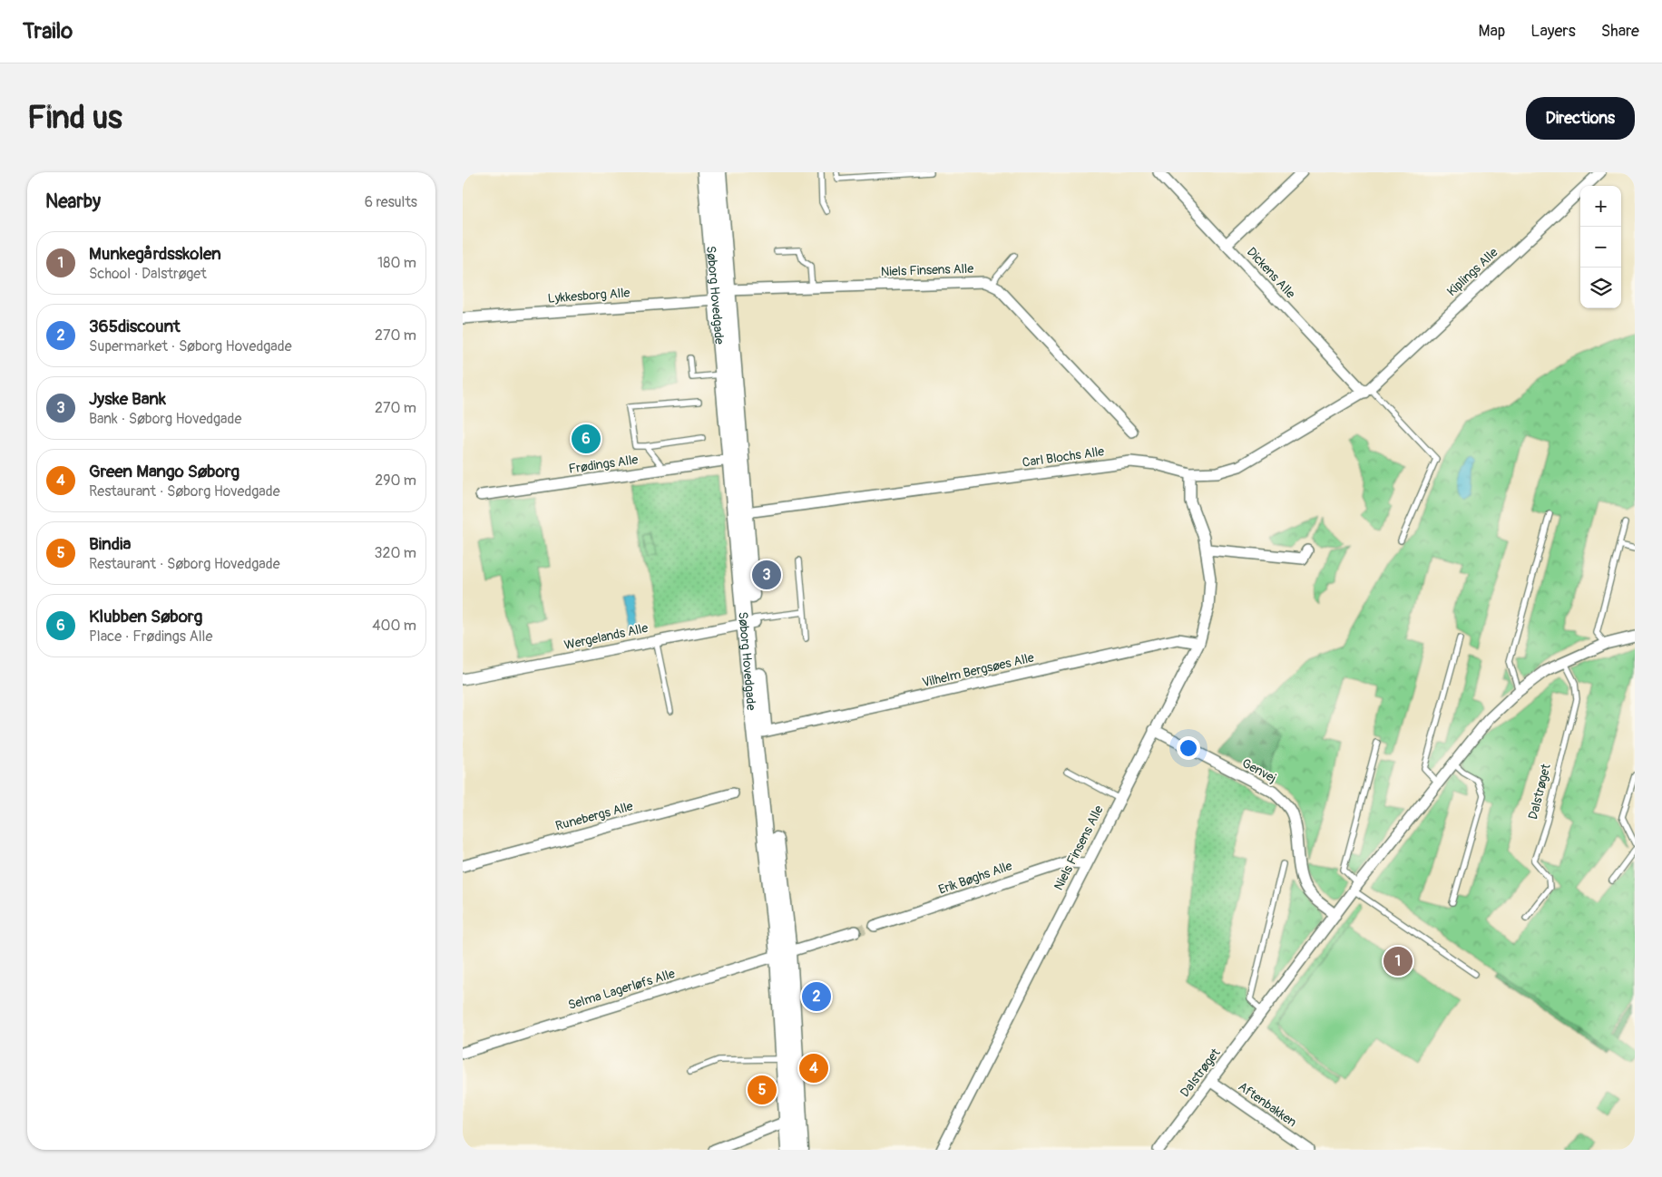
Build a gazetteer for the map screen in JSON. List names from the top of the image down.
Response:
{
  "streets": {
    "street": [
      "Niels Finsens Alle",
      "Kiplings Alle",
      "Dickens Alle",
      "Lykkesborg Alle",
      "Søborg Hovedgade",
      "Carl Blochs Alle",
      "Frødings Alle",
      "Wergelands Alle",
      "Vilhelm Bergsøes Alle",
      "Genvej",
      "Dalstrøget",
      "Runebergs Alle",
      "Erik Bøghs Alle",
      "Selma Lagerløfs Alle",
      "Aftenbakken"
    ]
  },
  "crossings": [
    ["Niels Finsens Alle", "Lykkesborg Alle"],
    ["Niels Finsens Alle", "Søborg Hovedgade"],
    ["Niels Finsens Alle", "Carl Blochs Alle"],
    ["Niels Finsens Alle", "Vilhelm Bergsøes Alle"],
    ["Niels Finsens Alle", "Genvej"],
    ["Niels Finsens Alle", "Erik Bøghs Alle"],
    ["Kiplings Alle", "Dickens Alle"],
    ["Kiplings Alle", "Carl Blochs Alle"],
    ["Dickens Alle", "Carl Blochs Alle"],
    ["Lykkesborg Alle", "Søborg Hovedgade"],
    ["Søborg Hovedgade", "Carl Blochs Alle"],
    ["Søborg Hovedgade", "Frødings Alle"],
    ["Søborg Hovedgade", "Wergelands Alle"],
    ["Søborg Hovedgade", "Vilhelm Bergsøes Alle"],
    ["Søborg Hovedgade", "Selma Lagerløfs Alle"],
    ["Genvej", "Dalstrøget"],
    ["Dalstrøget", "Aftenbakken"]
  ],
  "page": {
    "header": "Trailo",
    "nav": ["Map", "Layers", "Share"],
    "buttons": "Directions",
    "title": "Find us",
    "heading": ["Nearby", "6 results"],
    "map_buttons": ["+", "−"],
    "list": [
      {
        "mark": "1",
        "name": "Munkegårdsskolen",
        "note": "School · Dalstrøget",
        "value": "180 m"
      },
      {
        "mark": "2",
        "name": "365discount",
        "note": "Supermarket · Søborg Hovedgade",
        "value": "270 m"
      },
      {
        "mark": "3",
        "name": "Jyske Bank",
        "note": "Bank · Søborg Hovedgade",
        "value": "270 m"
      },
      {
        "mark": "4",
        "name": "Green Mango Søborg",
        "note": "Restaurant · Søborg Hovedgade",
        "value": "290 m"
      },
      {
        "mark": "5",
        "name": "Bindia",
        "note": "Restaurant · Søborg Hovedgade",
        "value": "320 m"
      },
      {
        "mark": "6",
        "name": "Klubben Søborg",
        "note": "Place · Frødings Alle",
        "value": "400 m"
      }
    ],
    "pins": [
      "6",
      "3",
      "1",
      "2",
      "4",
      "5"
    ]
  }
}
